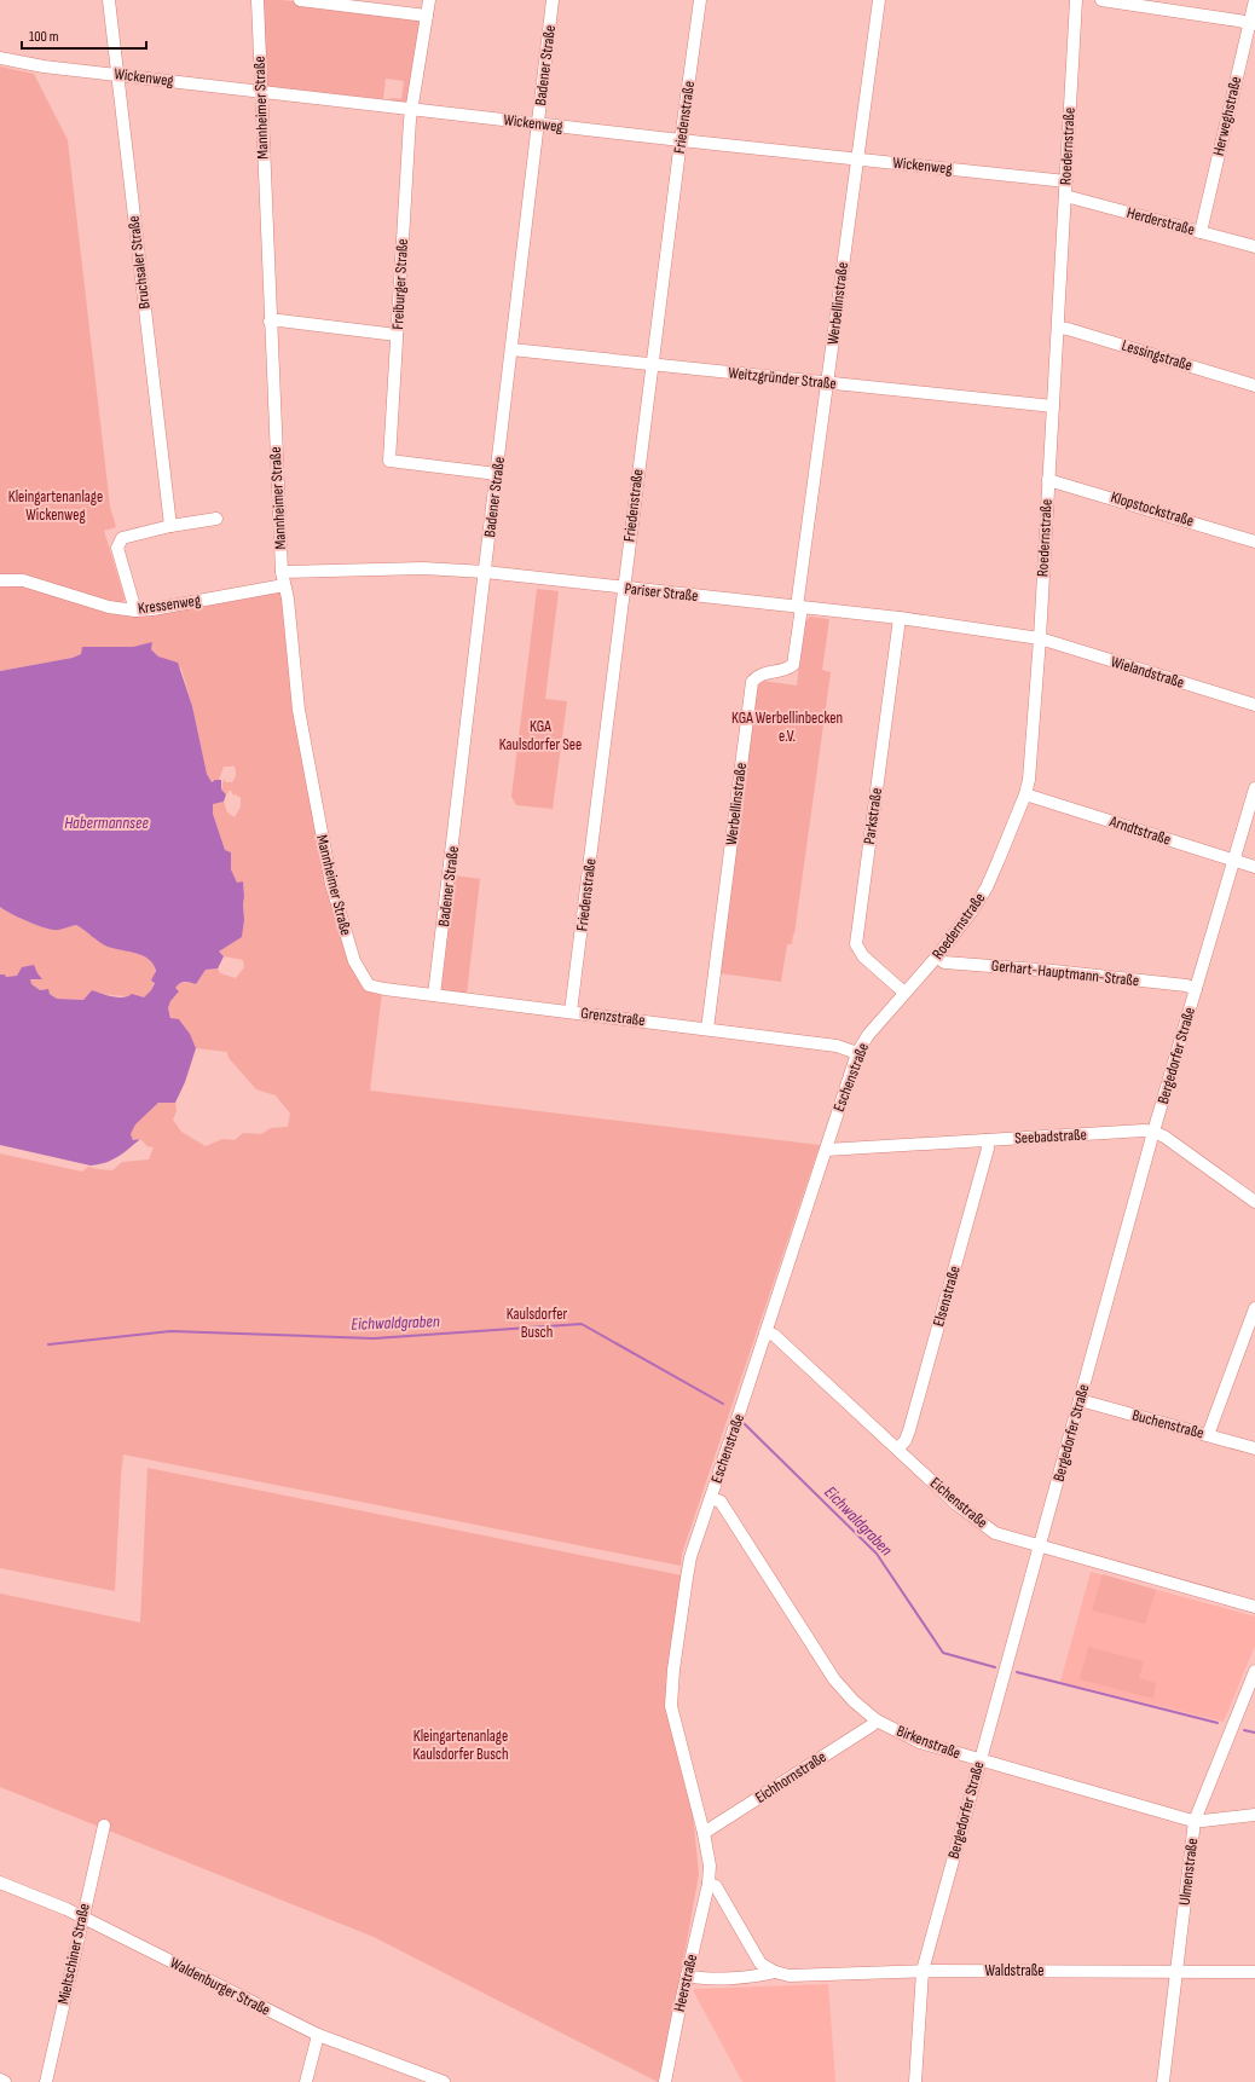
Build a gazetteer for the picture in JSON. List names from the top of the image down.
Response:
{
  "streets": {
    "street": [
      "Badener Straße",
      "Wickenweg",
      "Mannheimer Straße",
      "Herweghstraße",
      "Friedenstraße",
      "Roedernstraße",
      "Herderstraße",
      "Bruchsaler Straße",
      "Freiburger Straße",
      "Werbellinstraße",
      "Lessingstraße",
      "Weitzgründer Straße",
      "Klopstockstraße",
      "Pariser Straße",
      "Kressenweg",
      "Wielandstraße",
      "Parkstraße",
      "Arndtstraße",
      "Gerhart-Hauptmann-Straße",
      "Grenzstraße",
      "Bergedorfer Straße",
      "Eschenstraße",
      "Seebadstraße",
      "Elsenstraße",
      "Buchenstraße",
      "Eichenstraße",
      "Birkenstraße",
      "Eichhornstraße",
      "Ulmenstraße",
      "Mieltschiner Straße",
      "Waldstraße",
      "Heerstraße",
      "Waldenburger Straße"
    ]
  },
  "crossings": [
    ["Badener Straße", "Wickenweg"],
    ["Badener Straße", "Freiburger Straße"],
    ["Badener Straße", "Weitzgründer Straße"],
    ["Badener Straße", "Pariser Straße"],
    ["Badener Straße", "Grenzstraße"],
    ["Wickenweg", "Mannheimer Straße"],
    ["Wickenweg", "Friedenstraße"],
    ["Wickenweg", "Roedernstraße"],
    ["Wickenweg", "Bruchsaler Straße"],
    ["Wickenweg", "Freiburger Straße"],
    ["Wickenweg", "Werbellinstraße"],
    ["Mannheimer Straße", "Pariser Straße"],
    ["Mannheimer Straße", "Kressenweg"],
    ["Mannheimer Straße", "Grenzstraße"],
    ["Herweghstraße", "Herderstraße"],
    ["Friedenstraße", "Weitzgründer Straße"],
    ["Friedenstraße", "Pariser Straße"],
    ["Friedenstraße", "Grenzstraße"],
    ["Roedernstraße", "Herderstraße"],
    ["Roedernstraße", "Lessingstraße"],
    ["Roedernstraße", "Weitzgründer Straße"],
    ["Roedernstraße", "Klopstockstraße"],
    ["Roedernstraße", "Pariser Straße"],
    ["Roedernstraße", "Wielandstraße"],
    ["Roedernstraße", "Parkstraße"],
    ["Roedernstraße", "Arndtstraße"],
    ["Roedernstraße", "Gerhart-Hauptmann-Straße"],
    ["Roedernstraße", "Eschenstraße"],
    ["Werbellinstraße", "Weitzgründer Straße"],
    ["Werbellinstraße", "Pariser Straße"],
    ["Werbellinstraße", "Grenzstraße"],
    ["Pariser Straße", "Wielandstraße"],
    ["Pariser Straße", "Parkstraße"],
    ["Arndtstraße", "Bergedorfer Straße"],
    ["Gerhart-Hauptmann-Straße", "Bergedorfer Straße"],
    ["Grenzstraße", "Eschenstraße"],
    ["Bergedorfer Straße", "Seebadstraße"],
    ["Bergedorfer Straße", "Buchenstraße"],
    ["Bergedorfer Straße", "Eichenstraße"],
    ["Bergedorfer Straße", "Birkenstraße"],
    ["Bergedorfer Straße", "Waldstraße"],
    ["Eschenstraße", "Seebadstraße"],
    ["Eschenstraße", "Eichenstraße"],
    ["Eschenstraße", "Birkenstraße"],
    ["Eschenstraße", "Eichhornstraße"],
    ["Eschenstraße", "Heerstraße"],
    ["Seebadstraße", "Elsenstraße"],
    ["Elsenstraße", "Eichenstraße"],
    ["Birkenstraße", "Eichhornstraße"],
    ["Birkenstraße", "Ulmenstraße"],
    ["Ulmenstraße", "Waldstraße"],
    ["Mieltschiner Straße", "Waldenburger Straße"],
    ["Waldstraße", "Heerstraße"]
  ],
  "water": ["Habermannsee", "Eichwaldgraben"],
  "parks": [
    "Kleingartenanlage Wickenweg",
    "KGA Werbellinbecken e.V.",
    "KGA Kaulsdorfer See",
    "Kaulsdorfer Busch",
    "Kleingartenanlage Kaulsdorfer Busch"
  ],
  "scale_bar": "100 m"
}
